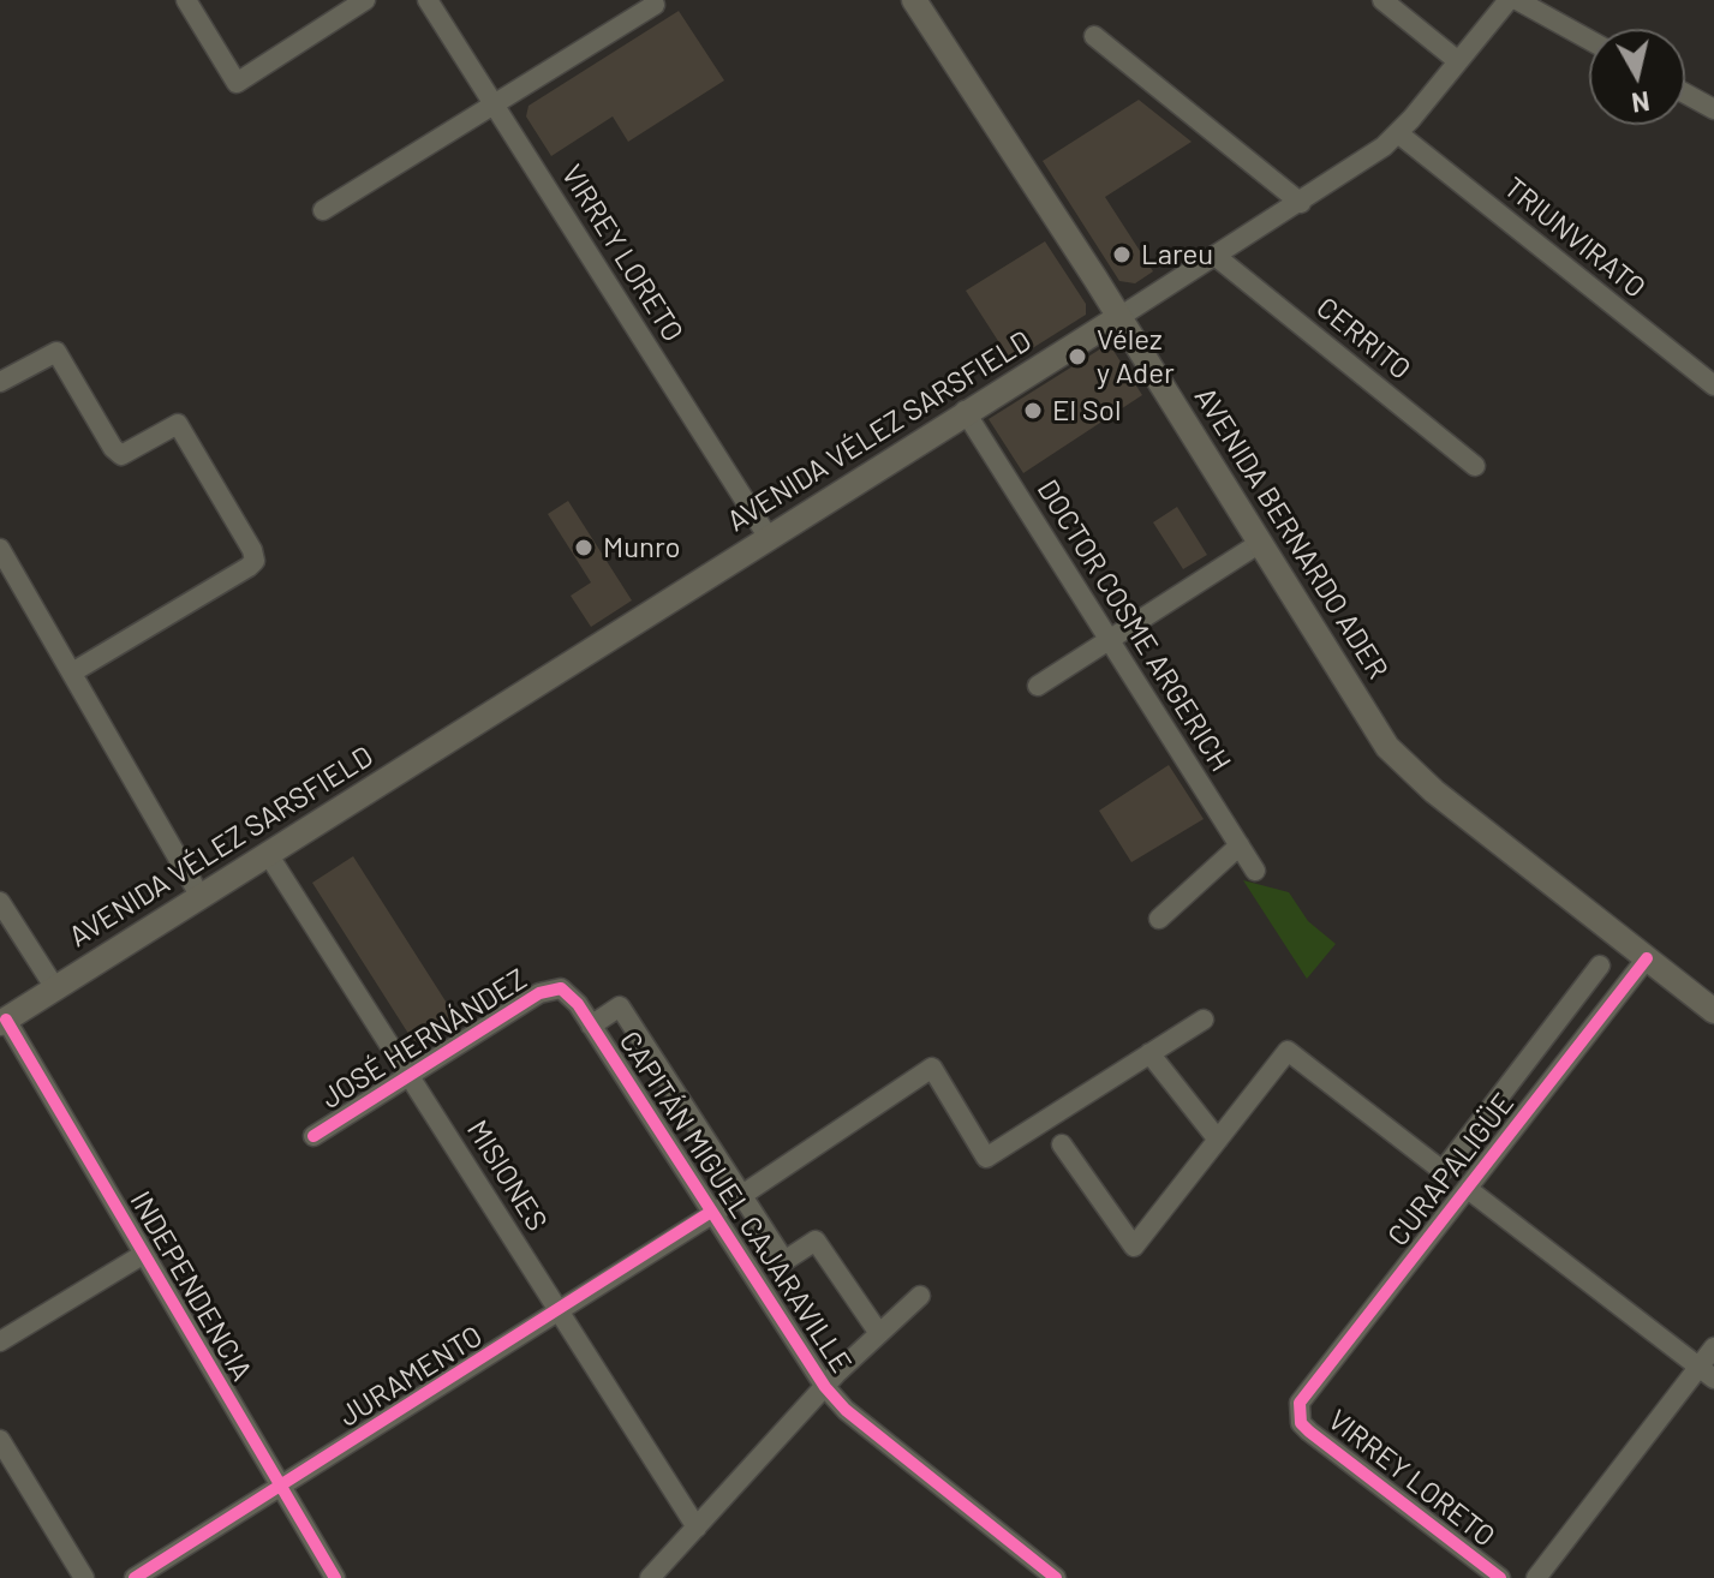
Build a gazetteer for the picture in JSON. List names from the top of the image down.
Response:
{
  "streets": {
    "main road": ["AVENIDA VÉLEZ SARSFIELD", "AVENIDA BERNARDO ADER"],
    "street": [
      "TRIUNVIRATO",
      "VIRREY LORETO",
      "CERRITO",
      "DOCTOR COSME ARGERICH",
      "JOSÉ HERNÁNDEZ",
      "CURAPALIGÜE",
      "MISIONES",
      "CAPITÁN MIGUEL CAJARAVILLE",
      "INDEPENDENCIA",
      "JURAMENTO"
    ]
  },
  "crossings": [
    ["TRIUNVIRATO", "AVENIDA VÉLEZ SARSFIELD"],
    ["VIRREY LORETO", "AVENIDA VÉLEZ SARSFIELD"],
    ["VIRREY LORETO", "CURAPALIGÜE"],
    ["CERRITO", "AVENIDA VÉLEZ SARSFIELD"],
    ["AVENIDA VÉLEZ SARSFIELD", "AVENIDA BERNARDO ADER"],
    ["AVENIDA VÉLEZ SARSFIELD", "DOCTOR COSME ARGERICH"],
    ["AVENIDA VÉLEZ SARSFIELD", "MISIONES"],
    ["AVENIDA VÉLEZ SARSFIELD", "INDEPENDENCIA"],
    ["AVENIDA BERNARDO ADER", "CURAPALIGÜE"],
    ["JOSÉ HERNÁNDEZ", "MISIONES"],
    ["JOSÉ HERNÁNDEZ", "CAPITÁN MIGUEL CAJARAVILLE"],
    ["MISIONES", "JURAMENTO"],
    ["CAPITÁN MIGUEL CAJARAVILLE", "JURAMENTO"],
    ["INDEPENDENCIA", "JURAMENTO"]
  ],
  "places": [
    "Lareu",
    "Vélez y Ader",
    "El Sol",
    "Munro"
  ],
  "north": "bottom"
}
